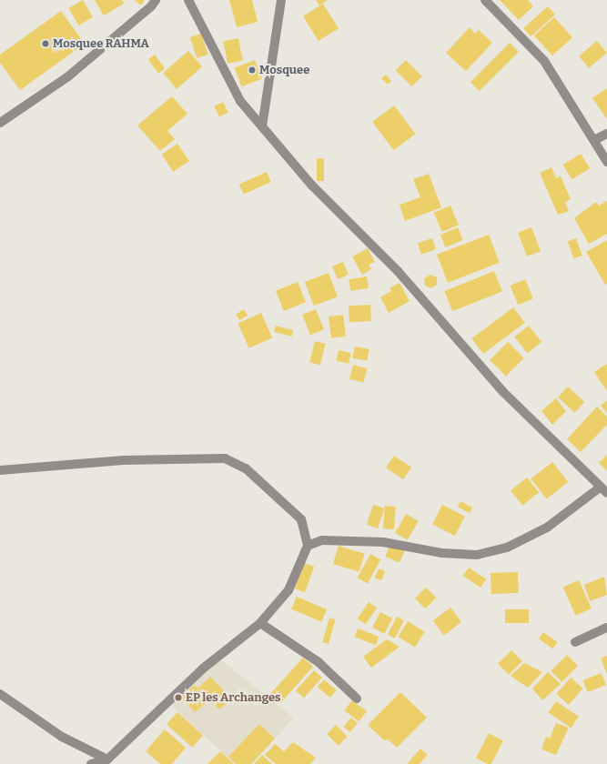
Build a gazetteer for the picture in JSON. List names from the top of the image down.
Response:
{
  "places": ["Mosquee RAHMA", "Mosquee", "EP les Archanges"]
}
